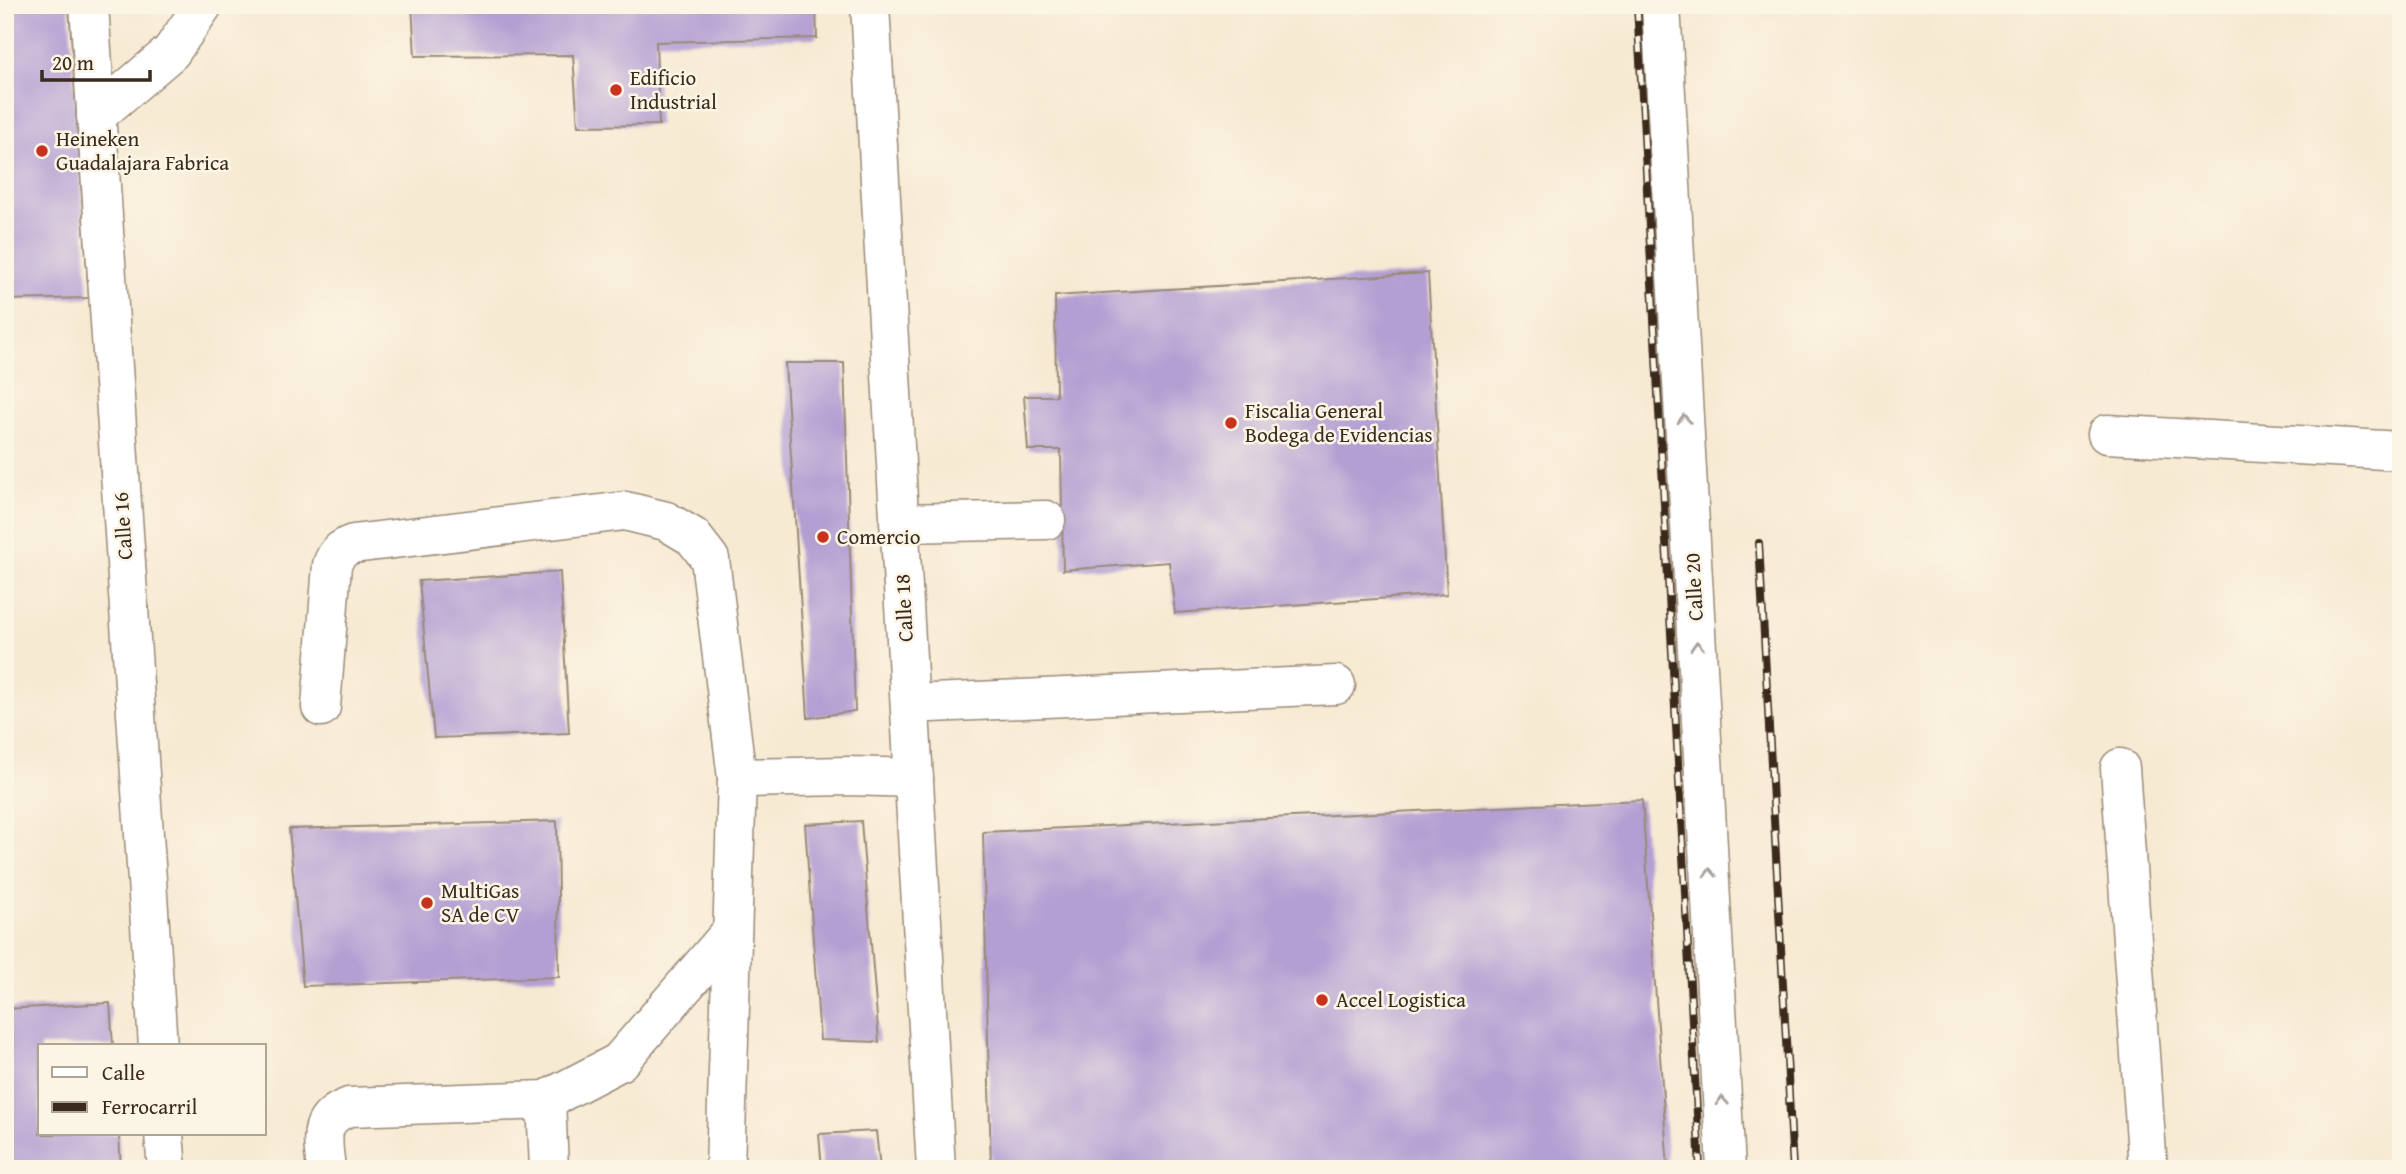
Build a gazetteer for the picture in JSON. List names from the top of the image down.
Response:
{
  "streets": {
    "street": ["Calle 16", "Calle 20", "Calle 18"]
  },
  "one_way": ["Calle 20"],
  "places": [
    "Edificio Industrial",
    "Heineken Guadalajara Fabrica",
    "Fiscalia General Bodega de Evidencias",
    "Comercio",
    "MultiGas SA de CV",
    "Accel Logistica"
  ],
  "legend": ["Calle", "Ferrocarril"],
  "scale_bar": "20 m"
}
